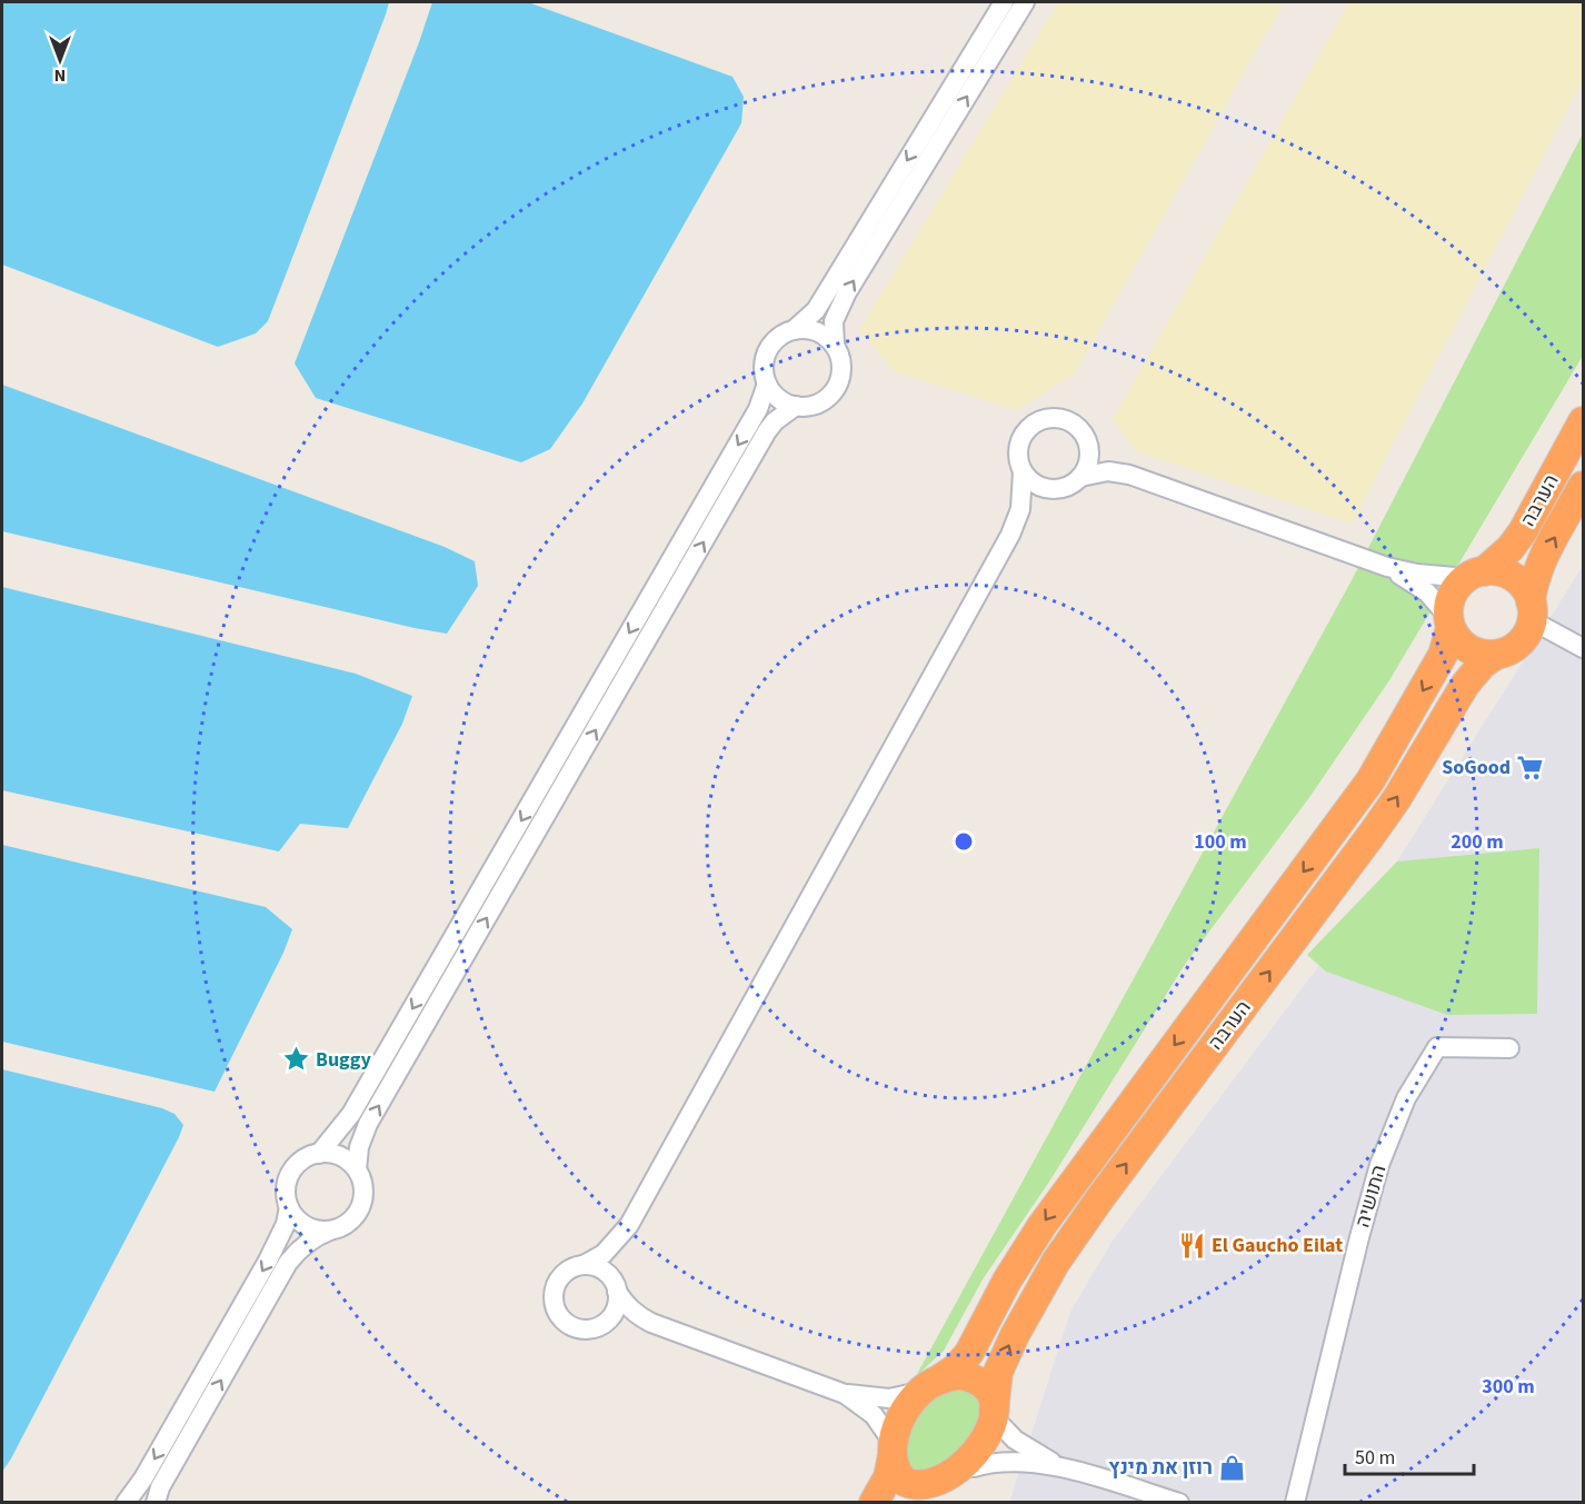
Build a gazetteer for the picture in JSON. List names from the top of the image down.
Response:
{
  "streets": {
    "highway": ["הערבה"],
    "street": ["התושיה"]
  },
  "places": {
    "supermarket": ["SoGood"],
    "place": ["Buggy"],
    "restaurant": ["El Gaucho Eilat"],
    "shop": ["רוזן את מינץ"]
  },
  "scale_bar": "50 m",
  "north": "bottom",
  "rings": ["100 m", "200 m", "300 m"]
}
